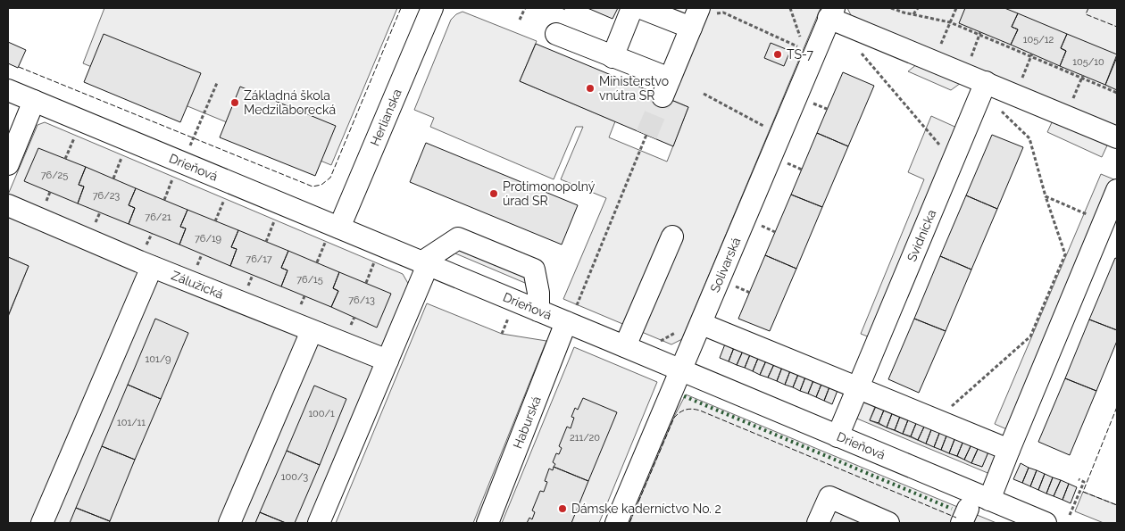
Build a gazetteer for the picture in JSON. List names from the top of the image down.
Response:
{
  "streets": {
    "street": [
      "Herlianska",
      "Drieňová",
      "Svidnícka",
      "Solivarská",
      "Zálužická",
      "Haburská"
    ]
  },
  "crossings": [
    ["Herlianska", "Drieňová"],
    ["Drieňová", "Svidnícka"],
    ["Drieňová", "Solivarská"],
    ["Drieňová", "Haburská"]
  ],
  "places": [
    "TS-7",
    "Ministerstvo vnútra SR",
    "Základná škola Medzilaborecká",
    "Protimonopolný úrad SR",
    "Dámske kaderníctvo No. 2"
  ],
  "house_numbers": [
    "105/12",
    "105/10",
    "76/25",
    "76/23",
    "76/21",
    "76/19",
    "76/17",
    "76/15",
    "76/13",
    "101/9",
    "100/1",
    "101/11",
    "211/20",
    "100/3"
  ]
}
